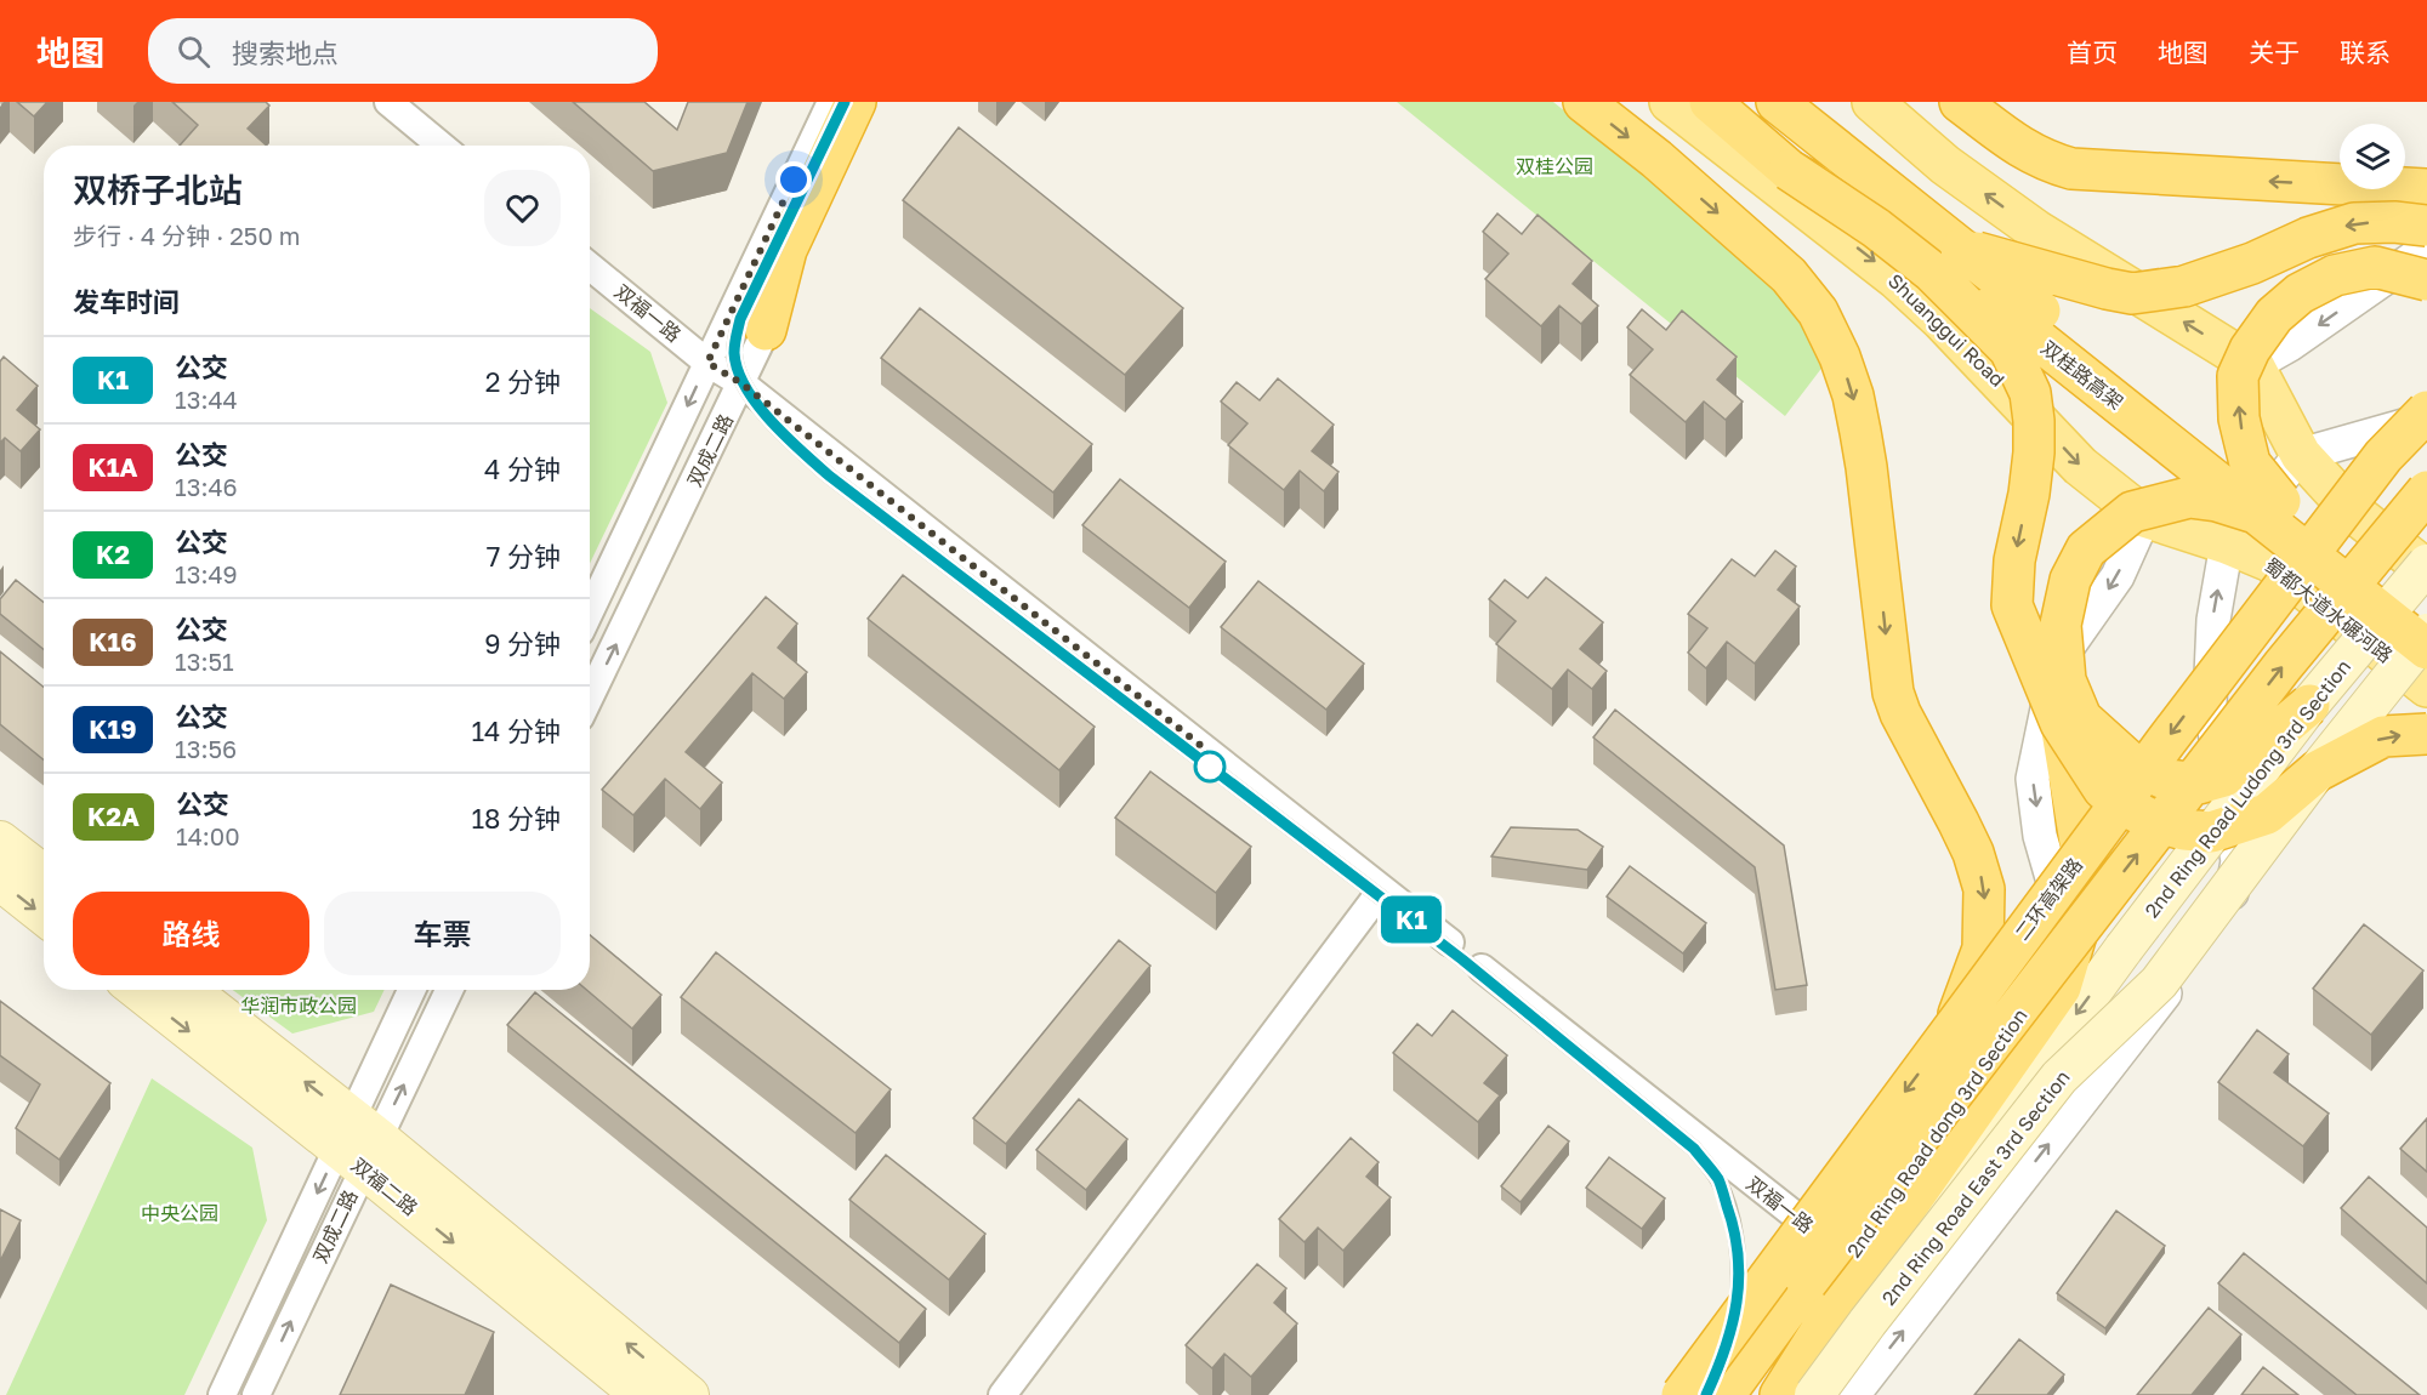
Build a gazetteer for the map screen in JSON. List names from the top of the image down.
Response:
{
  "streets": {
    "highway": ["双桂路高架", "二环高架路"],
    "main road": [
      "Shuanggui Road",
      "蜀都大道水碾河路",
      "2nd Ring Road Ludong 3rd Section",
      "双福二路",
      "2nd Ring Road East 3rd Section"
    ],
    "street": ["双福一路", "双成二路", "2nd Ring Road dong 3rd Section"]
  },
  "crossings": [
    ["双福一路", "双成二路"],
    ["双福一路", "2nd Ring Road dong 3rd Section"],
    ["Shuanggui Road", "蜀都大道水碾河路"],
    ["Shuanggui Road", "2nd Ring Road dong 3rd Section"],
    ["双成二路", "双福二路"]
  ],
  "one_way": ["2nd Ring Road Ludong 3rd Section"],
  "parks": ["双桂公园", "华润市政公园", "中央公园"],
  "lines": ["bus line K1"],
  "page": {
    "header": "地图",
    "search": "搜索地点",
    "nav": [
      "首页",
      "地图",
      "关于",
      "联系"
    ],
    "on_map": "K1",
    "heading": [
      ["双桥子北站", "步行 · 4 分钟 · 250 m"],
      "发车时间"
    ],
    "list": [
      {
        "mark": "K1",
        "name": "公交",
        "note": "13:44",
        "value": "2 分钟"
      },
      {
        "mark": "K1A",
        "name": "公交",
        "note": "13:46",
        "value": "4 分钟"
      },
      {
        "mark": "K2",
        "name": "公交",
        "note": "13:49",
        "value": "7 分钟"
      },
      {
        "mark": "K16",
        "name": "公交",
        "note": "13:51",
        "value": "9 分钟"
      },
      {
        "mark": "K19",
        "name": "公交",
        "note": "13:56",
        "value": "14 分钟"
      },
      {
        "mark": "K2A",
        "name": "公交",
        "note": "14:00",
        "value": "18 分钟"
      }
    ],
    "buttons": ["路线", "车票"]
  }
}
